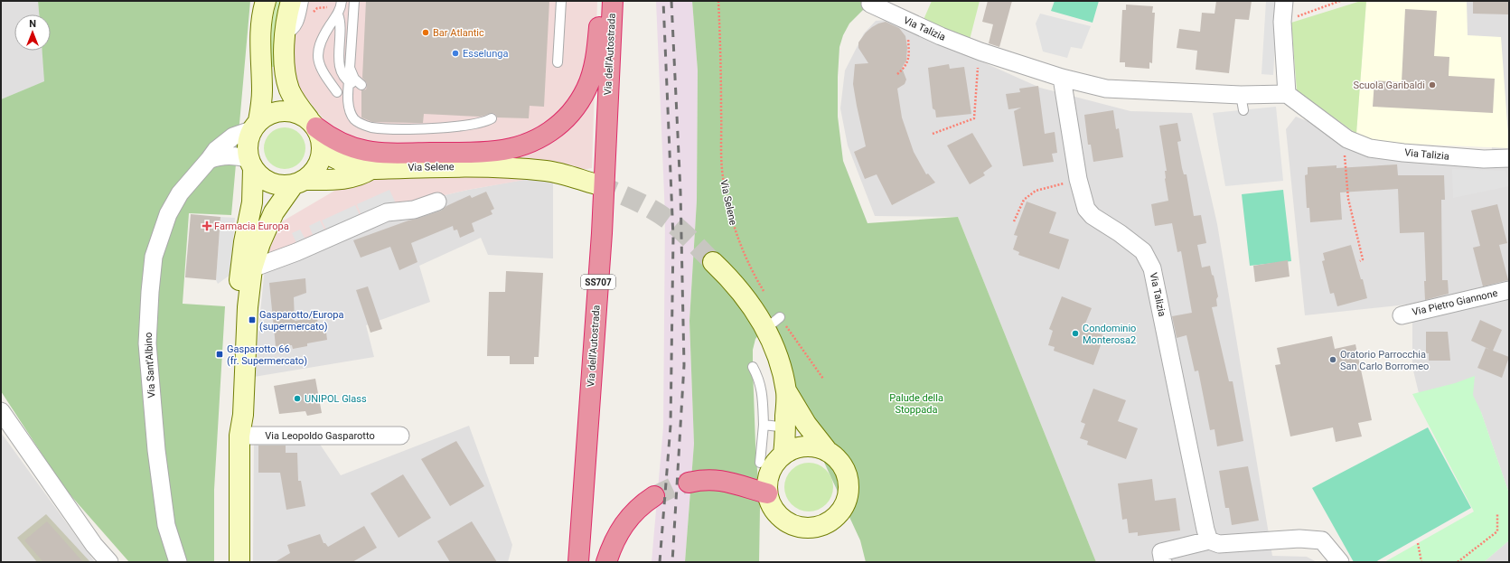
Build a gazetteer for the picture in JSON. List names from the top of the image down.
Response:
{
  "streets": {
    "highway": ["Via dell'Autostrada", "SS707"],
    "main road": ["Via Selene"],
    "street": [
      "Via Talizia",
      "Via Pietro Giannone",
      "Via Sant'Albino",
      "Via Leopoldo Gasparotto"
    ]
  },
  "crossings": [
    ["Via Selene", "Via Sant'Albino"]
  ],
  "parks": ["Palude della Stoppada"],
  "places": {
    "other": [
      "Bar Atlantic",
      "Esselunga",
      "Scuola Garibaldi",
      "Condominio Monterosa2",
      "Oratorio Parrocchia San Carlo Borromeo",
      "UNIPOL Glass"
    ],
    "health": ["Farmacia Europa"],
    "transit": ["Gasparotto/Europa (supermercato)", "Gasparotto 66 (fr. Supermercato)"]
  },
  "north": "top"
}
